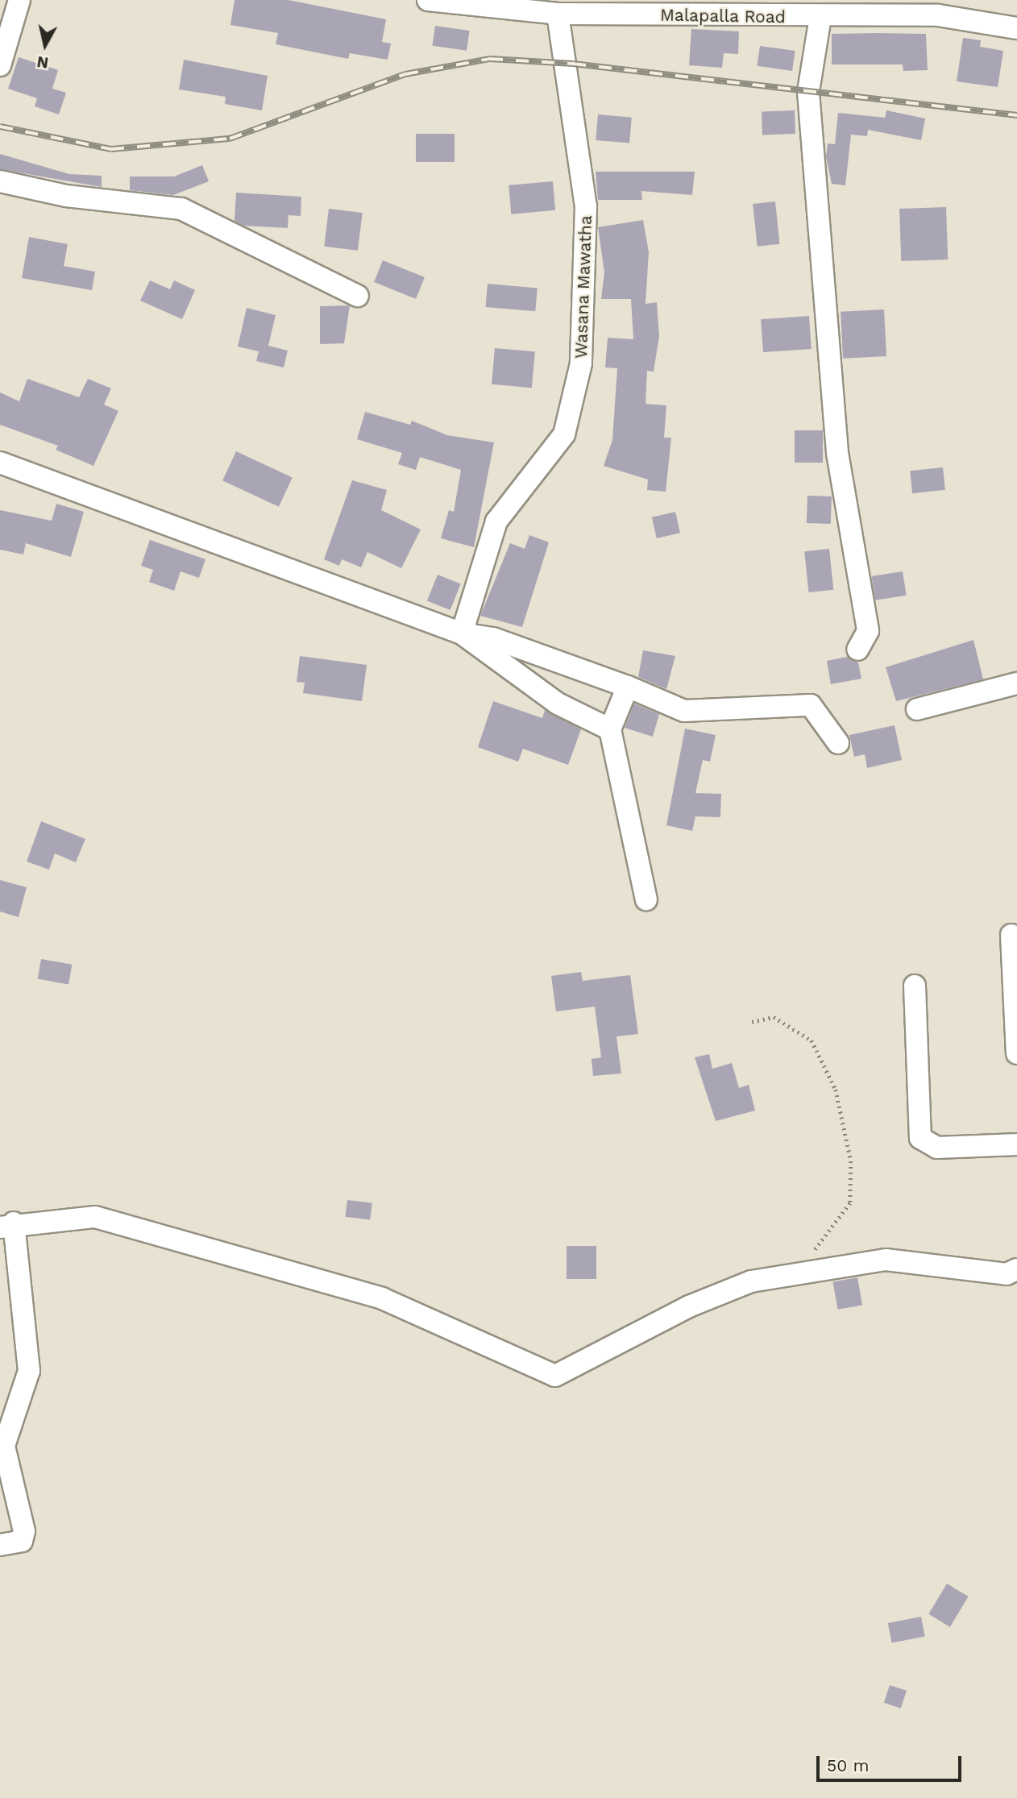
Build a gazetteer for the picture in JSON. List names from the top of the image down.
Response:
{
  "streets": {
    "street": ["Malapalla Road", "Wasana Mawatha"]
  },
  "crossings": [
    ["Malapalla Road", "Wasana Mawatha"]
  ],
  "scale_bar": "50 m",
  "north": "bottom"
}
